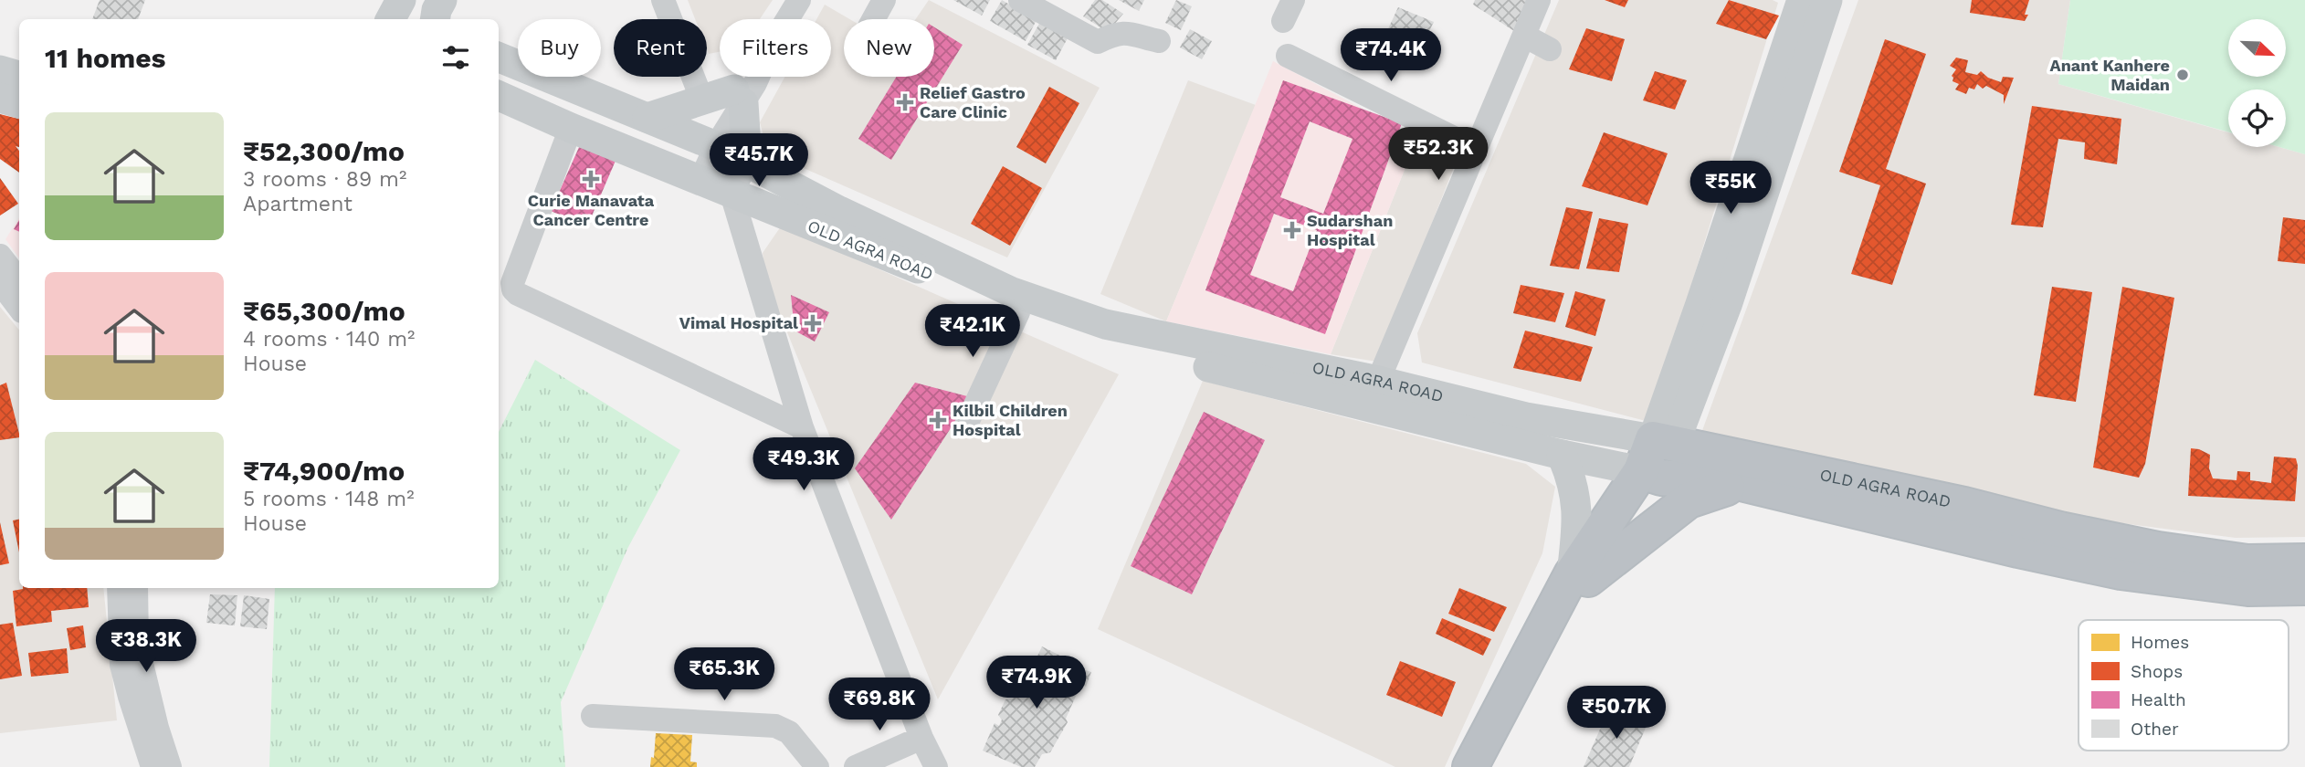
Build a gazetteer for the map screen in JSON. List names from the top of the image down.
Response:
{
  "streets": {
    "highway": ["OLD AGRA ROAD"]
  },
  "places": {
    "other": ["Anant Kanhere Maidan"],
    "health": [
      "Relief Gastro Care Clinic",
      "Curie Manavata Cancer Centre",
      "Sudarshan Hospital",
      "Vimal Hospital",
      "Kilbil Children Hospital"
    ]
  },
  "legend": [
    "Homes",
    "Shops",
    "Health",
    "Other"
  ],
  "north": "bottom right",
  "page": {
    "chip": [
      "Buy",
      "Rent",
      "Filters",
      "New"
    ],
    "heading": "11 homes",
    "price": [
      "₹74.4K",
      "₹52.3K",
      "₹45.7K",
      "₹55K",
      "₹42.1K",
      "₹49.3K",
      "₹38.3K",
      "₹65.3K",
      "₹74.9K",
      "₹69.8K",
      "₹50.7K"
    ],
    "list": [
      {
        "name": "₹52,300/mo",
        "note": "3 rooms · 89 m² · Apartment"
      },
      {
        "name": "₹65,300/mo",
        "note": "4 rooms · 140 m² · House"
      },
      {
        "name": "₹74,900/mo",
        "note": "5 rooms · 148 m² · House"
      }
    ]
  }
}
